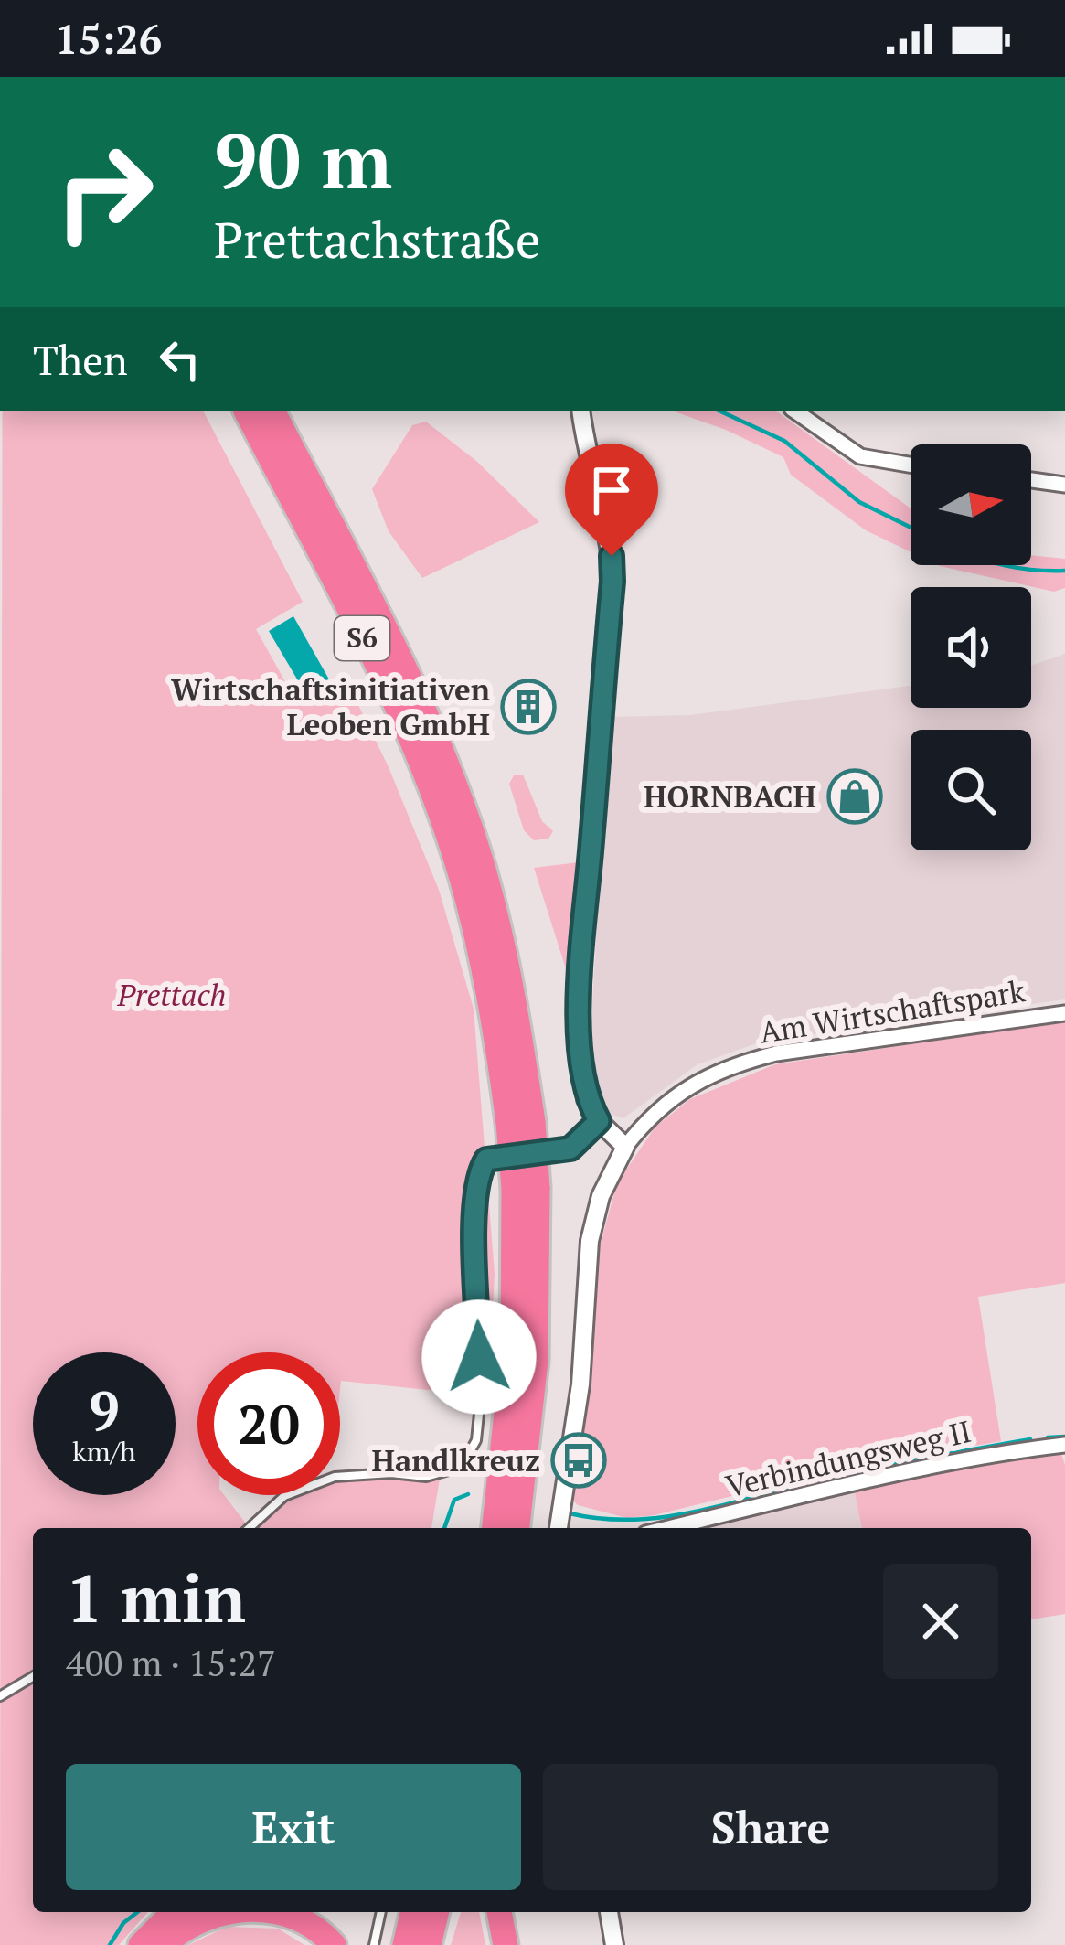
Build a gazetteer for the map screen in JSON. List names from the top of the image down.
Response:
{
  "streets": {
    "highway": ["S6"],
    "street": ["Am Wirtschaftspark", "Verbindungsweg II"]
  },
  "parks": ["Prettach"],
  "places": {
    "building": ["Wirtschaftsinitiativen Leoben GmbH"],
    "shop": ["HORNBACH"],
    "bus stop": ["Handlkreuz"]
  },
  "north": "right",
  "page": {
    "status": "15:26",
    "turn": ["90 m", "Prettachstraße"],
    "then": "Then",
    "speed": "9 km/h",
    "limit": "20",
    "heading": ["1 min", "400 m · 15:27"],
    "buttons": ["Exit", "Share"]
  }
}
